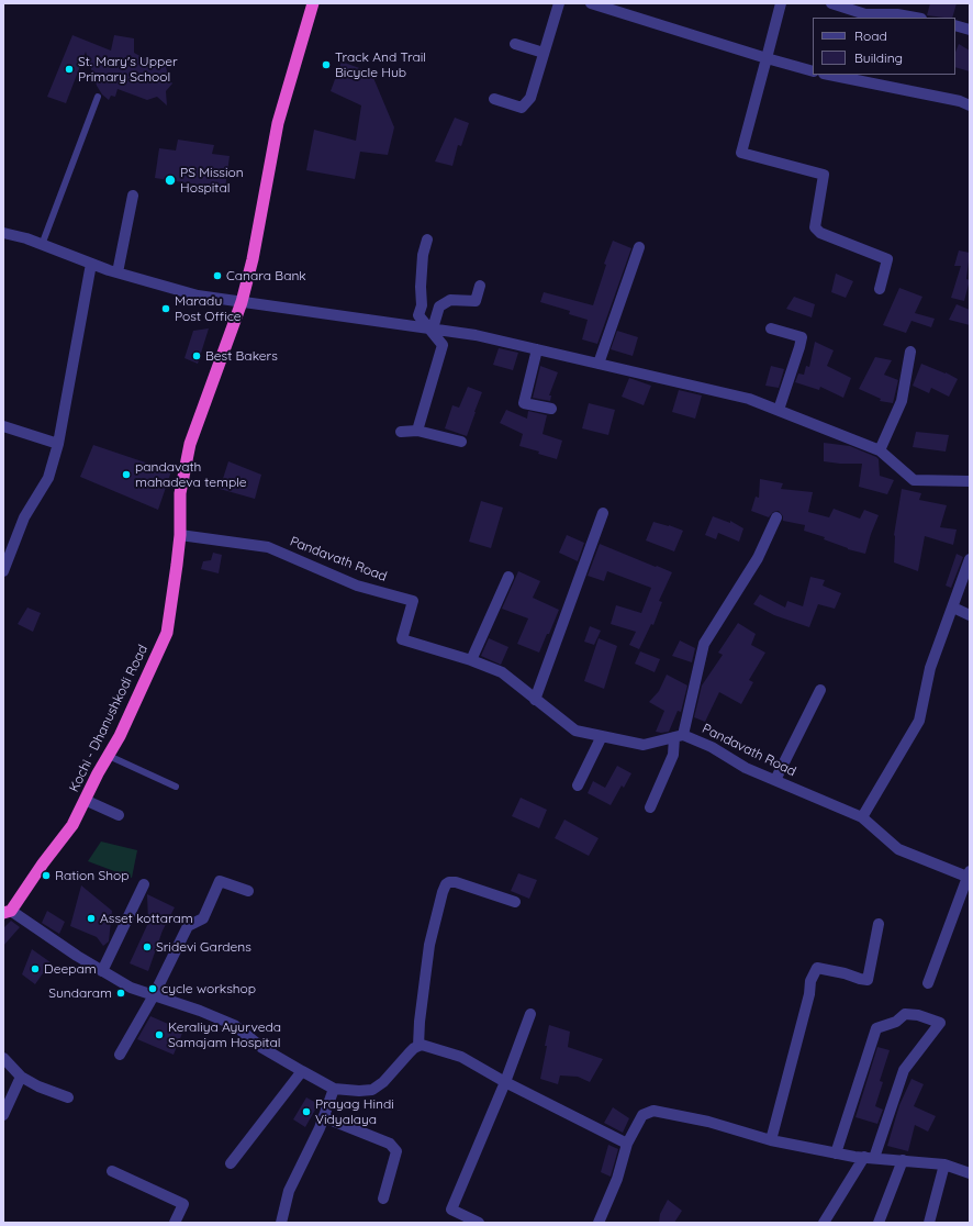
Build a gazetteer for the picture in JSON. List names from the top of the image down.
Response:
{
  "streets": {
    "highway": ["Kochi - Dhanushkodi Road"],
    "street": ["Pandavath Road"]
  },
  "crossings": [
    ["Pandavath Road", "Kochi - Dhanushkodi Road"]
  ],
  "places": [
    "Track And Trail Bicycle Hub",
    "St. Mary's Upper Primary School",
    "PS Mission Hospital",
    "Canara Bank",
    "Maradu Post Office",
    "Best Bakers",
    "pandavath mahadeva temple",
    "Ration Shop",
    "Asset kottaram",
    "Sridevi Gardens",
    "Deepam",
    "cycle workshop",
    "Sundaram",
    "Keraliya Ayurveda Samajam Hospital",
    "Prayag Hindi Vidyalaya"
  ],
  "legend": ["Road", "Building"]
}
